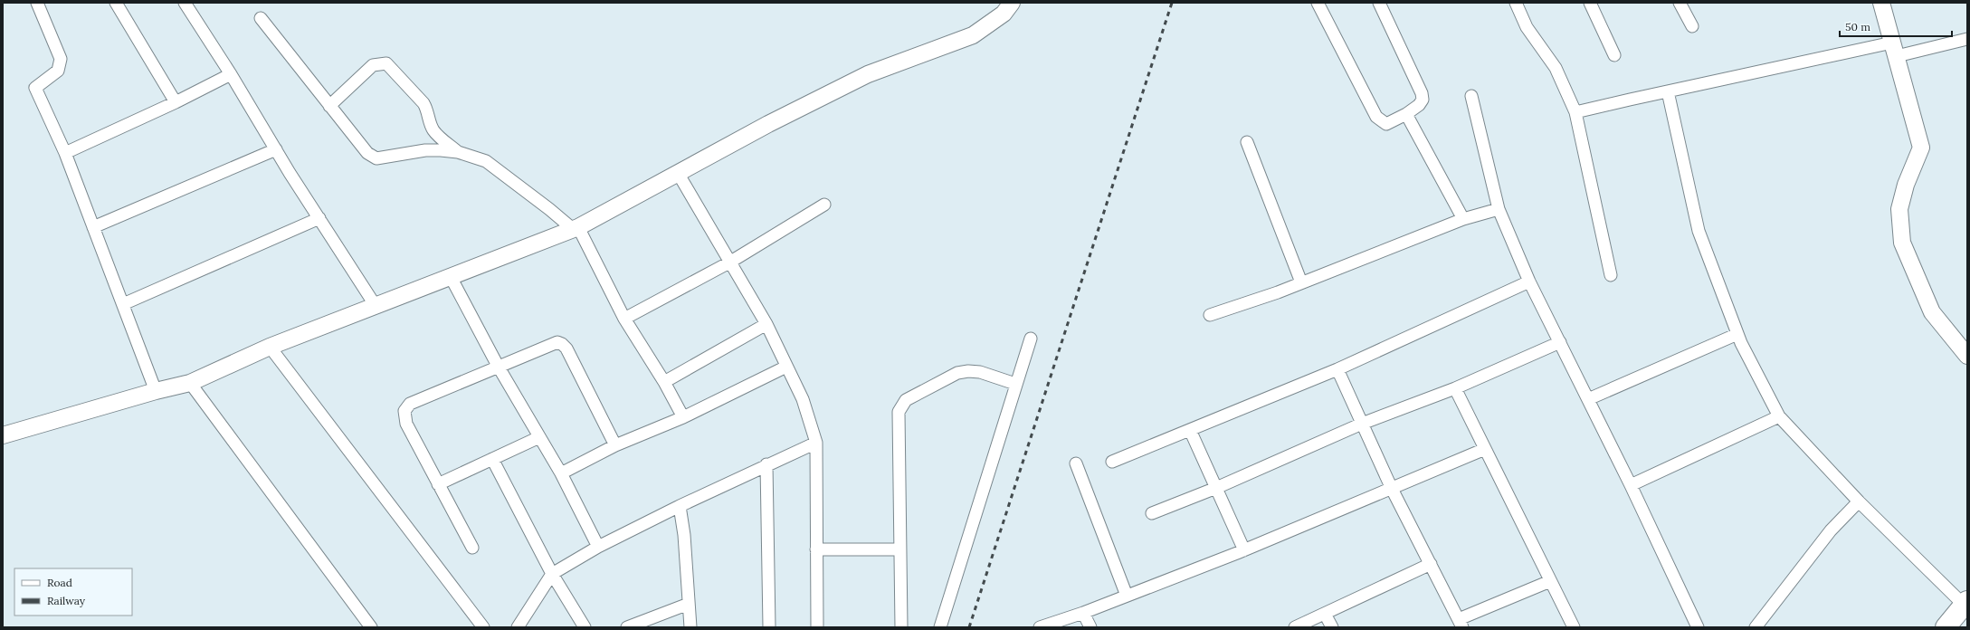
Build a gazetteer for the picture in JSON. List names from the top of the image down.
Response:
{
  "legend": ["Road", "Railway"],
  "scale_bar": "50 m"
}
